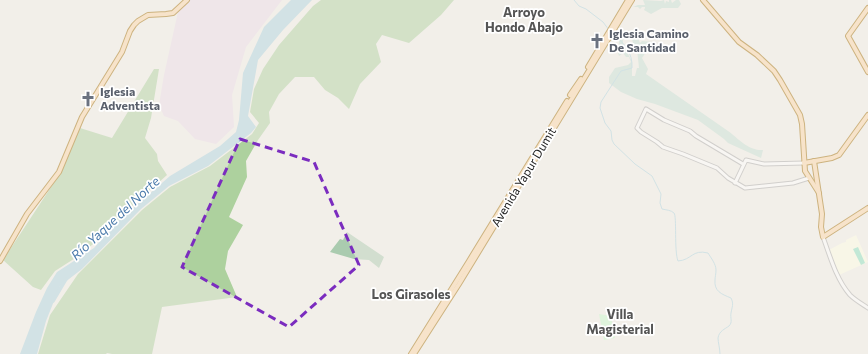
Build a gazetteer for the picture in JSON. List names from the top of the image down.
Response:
{
  "streets": {
    "main road": ["Avenida Yapur Dumit"]
  },
  "districts": ["Arroyo Hondo Abajo", "Los Girasoles", "Villa Magisterial"],
  "water": ["Río Yaque del Norte"],
  "places": {
    "church": ["Iglesia Camino De Santidad", "Iglesia Adventista"]
  }
}
